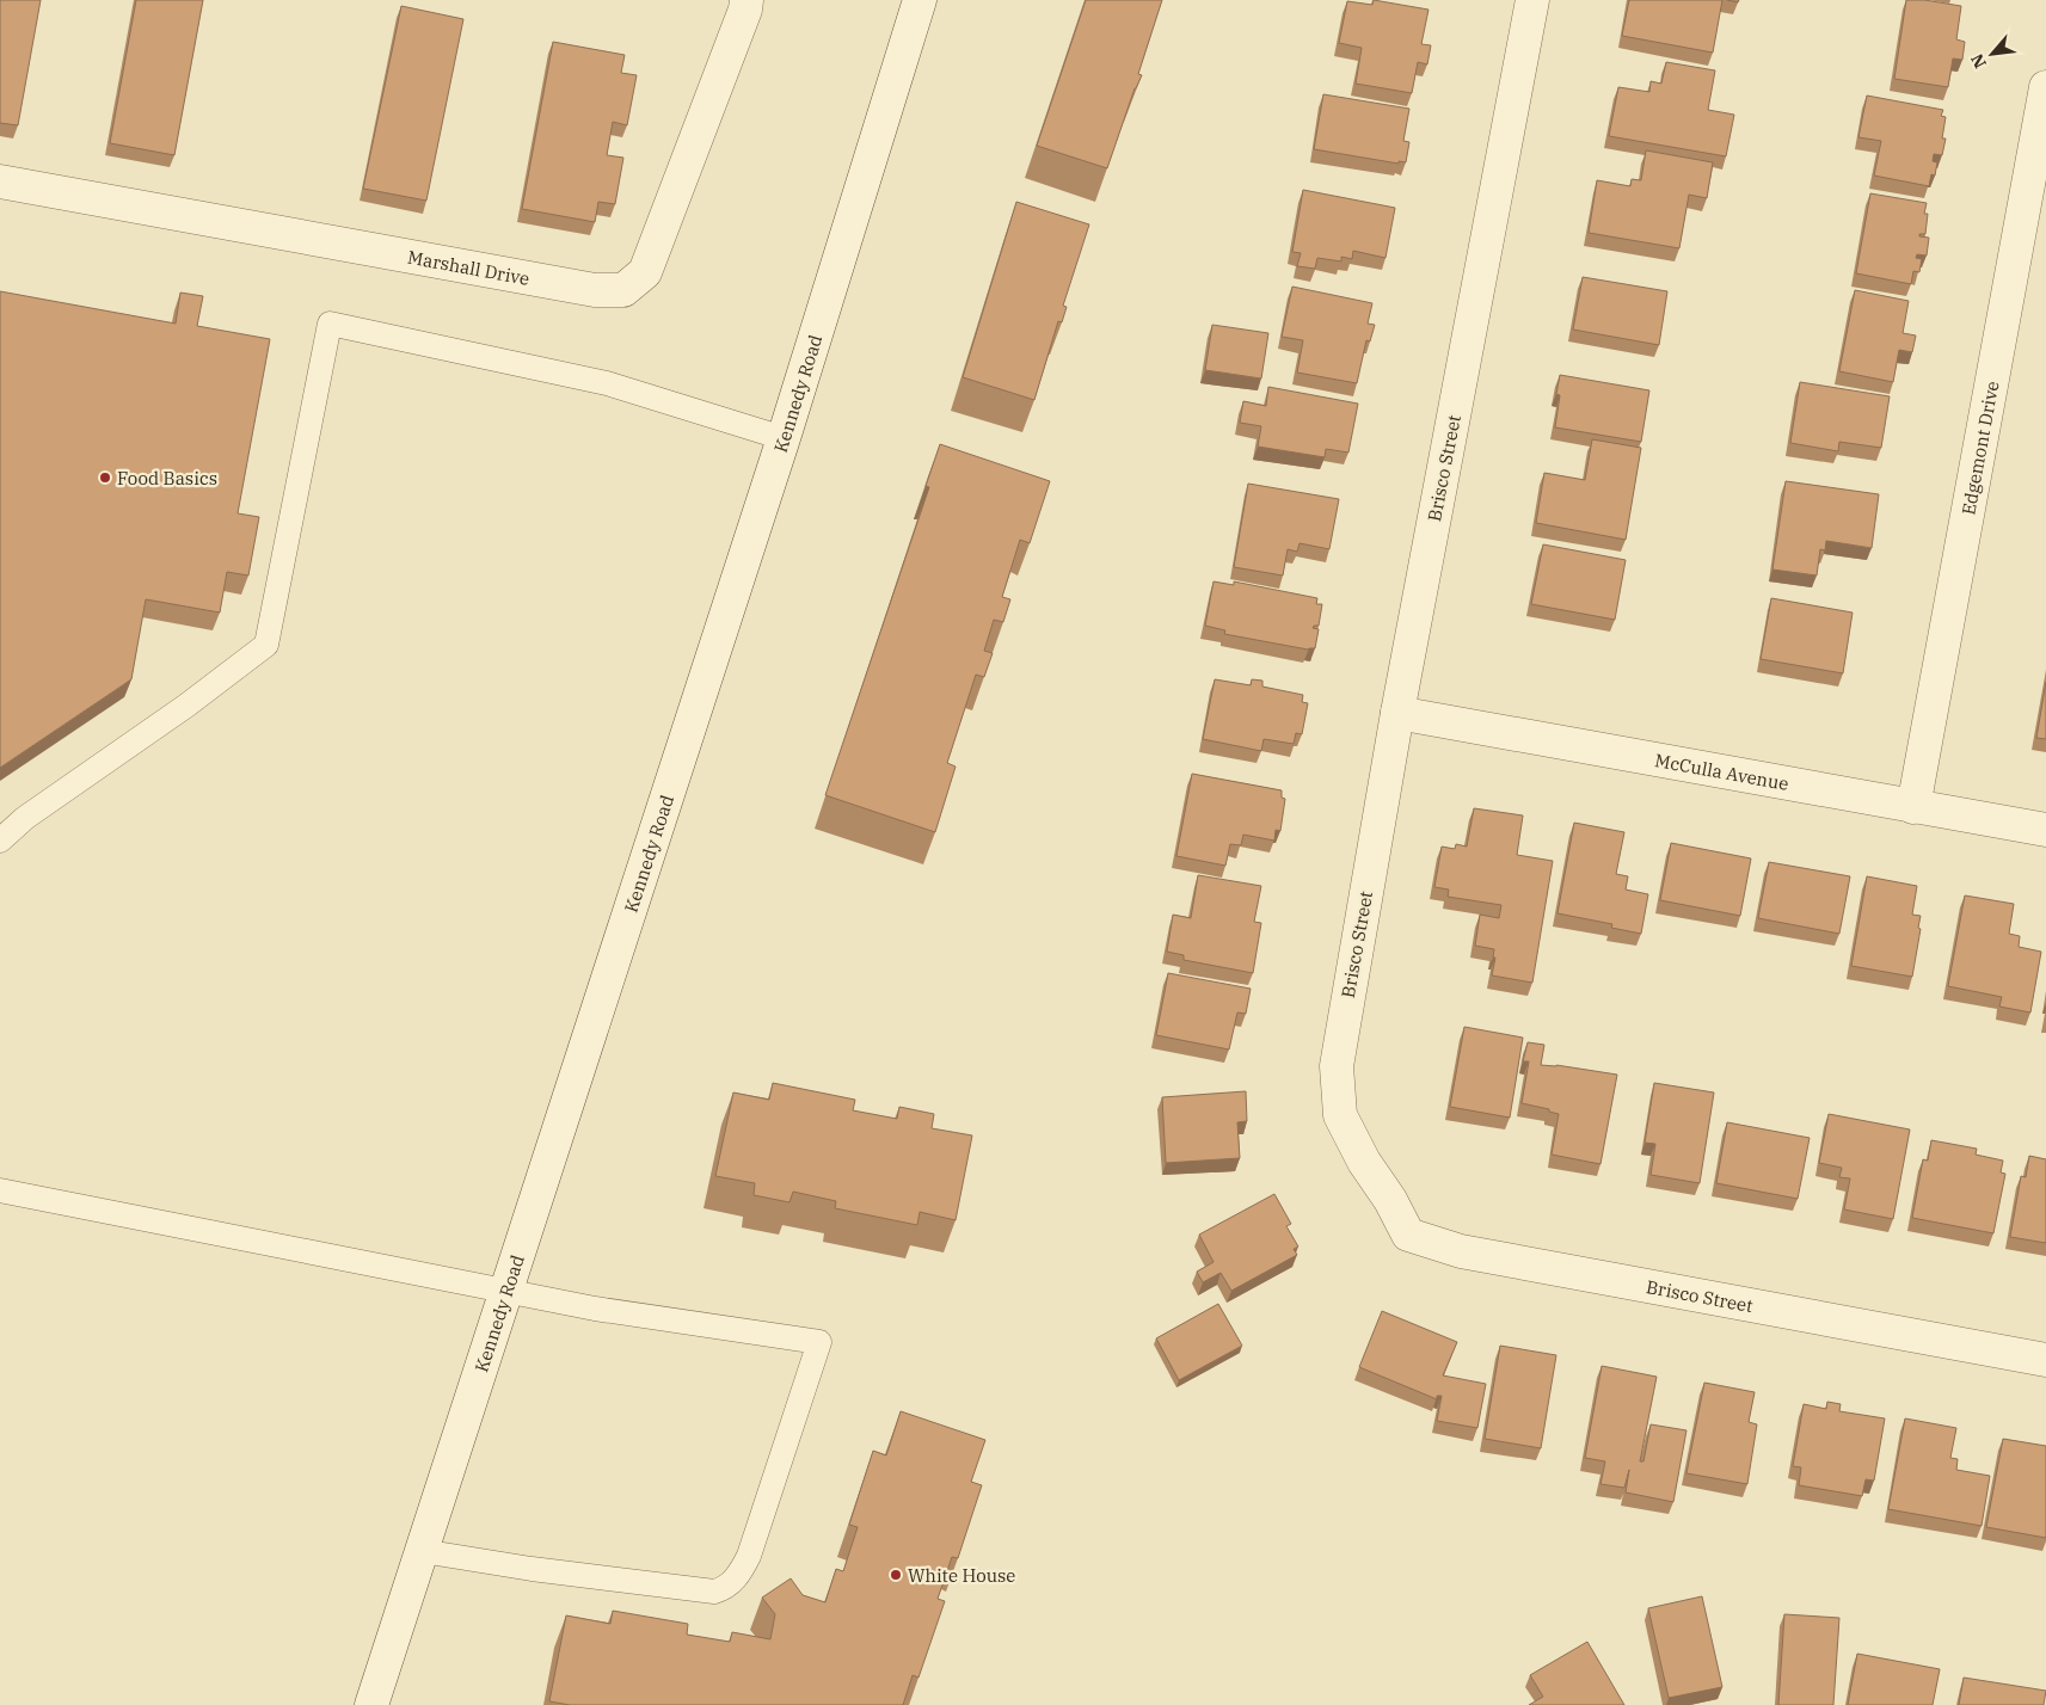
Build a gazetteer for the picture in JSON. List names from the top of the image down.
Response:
{
  "streets": {
    "street": [
      "Marshall Drive",
      "Kennedy Road",
      "Edgemont Drive",
      "Brisco Street",
      "McCulla Avenue"
    ]
  },
  "crossings": [
    ["Edgemont Drive", "McCulla Avenue"],
    ["Brisco Street", "McCulla Avenue"]
  ],
  "places": ["Food Basics", "White House"],
  "north": "bottom left"
}
